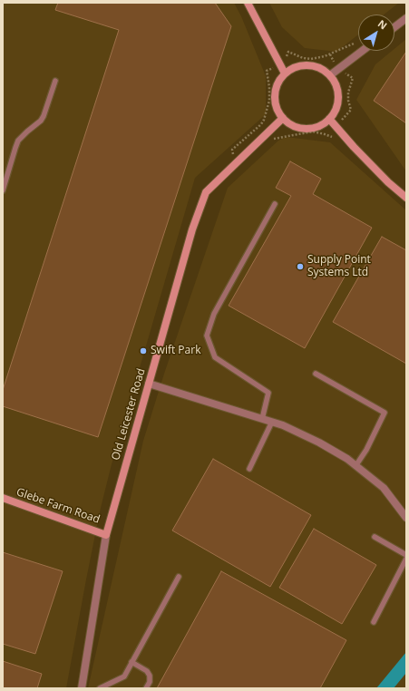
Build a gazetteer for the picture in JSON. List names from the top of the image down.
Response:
{
  "streets": {
    "street": ["Old Leicester Road", "Glebe Farm Road"]
  },
  "crossings": [
    ["Old Leicester Road", "Glebe Farm Road"]
  ],
  "places": ["Supply Point Systems Ltd", "Swift Park"],
  "north": "top right"
}
